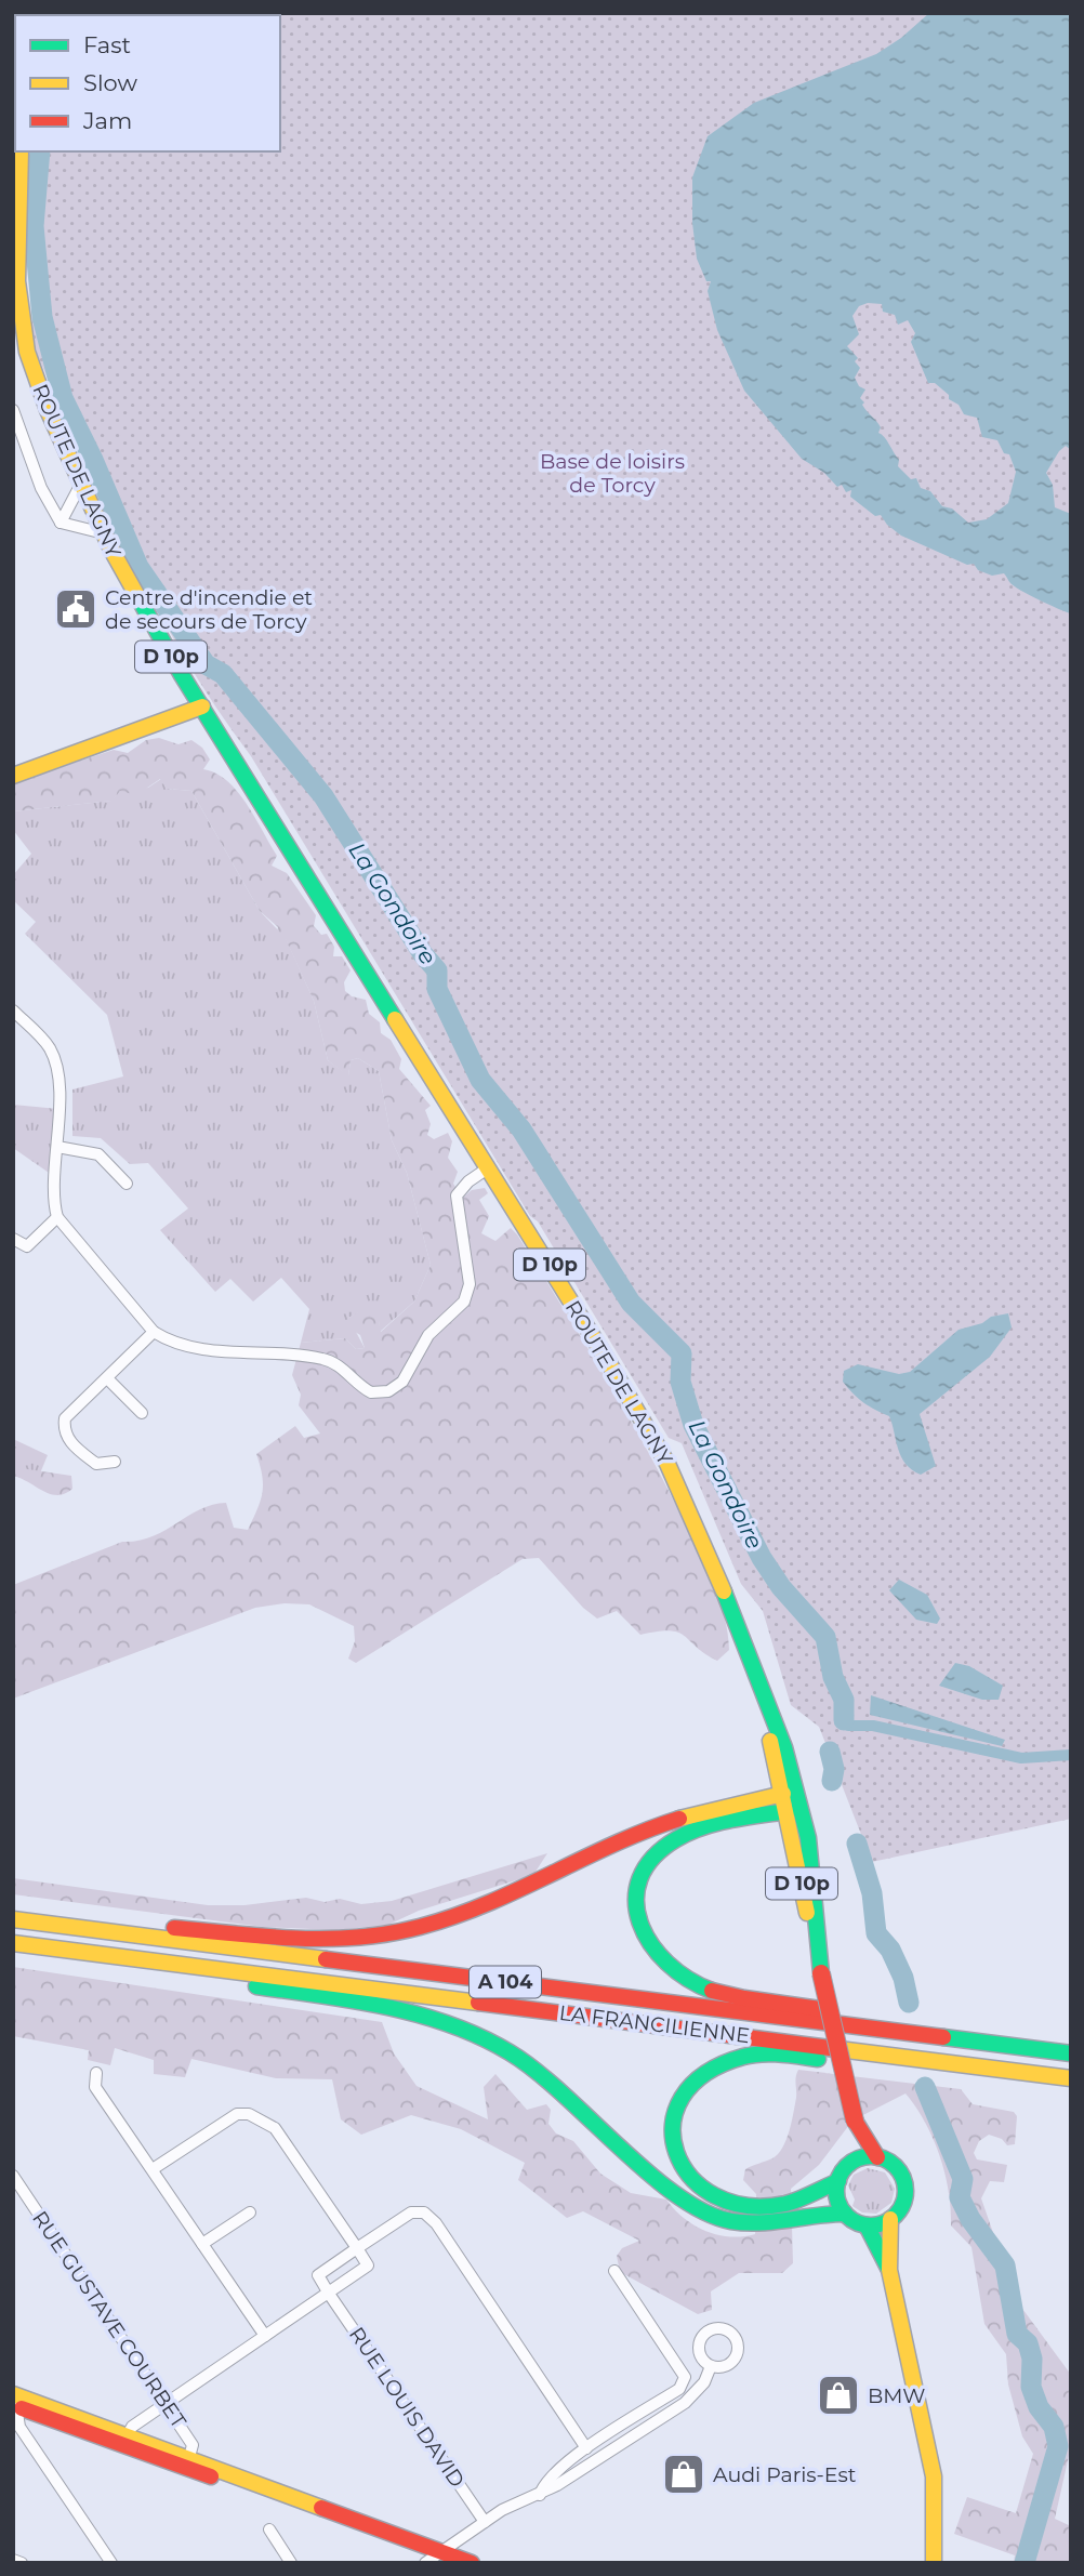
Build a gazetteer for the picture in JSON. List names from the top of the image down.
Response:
{
  "streets": {
    "main road": [
      "ROUTE DE LAGNY",
      "D 10p",
      "A 104",
      "LA FRANCILIENNE"
    ],
    "street": ["RUE GUSTAVE COURBET", "RUE LOUIS DAVID"]
  },
  "crossings": [
    ["ROUTE DE LAGNY", "D 10p"]
  ],
  "water": ["La Gondoire"],
  "parks": ["Base de loisirs de Torcy"],
  "places": {
    "public building": ["Centre d'incendie et de secours de Torcy"],
    "shop": ["BMW", "Audi Paris-Est"]
  },
  "legend": ["Fast", "Slow", "Jam"]
}
